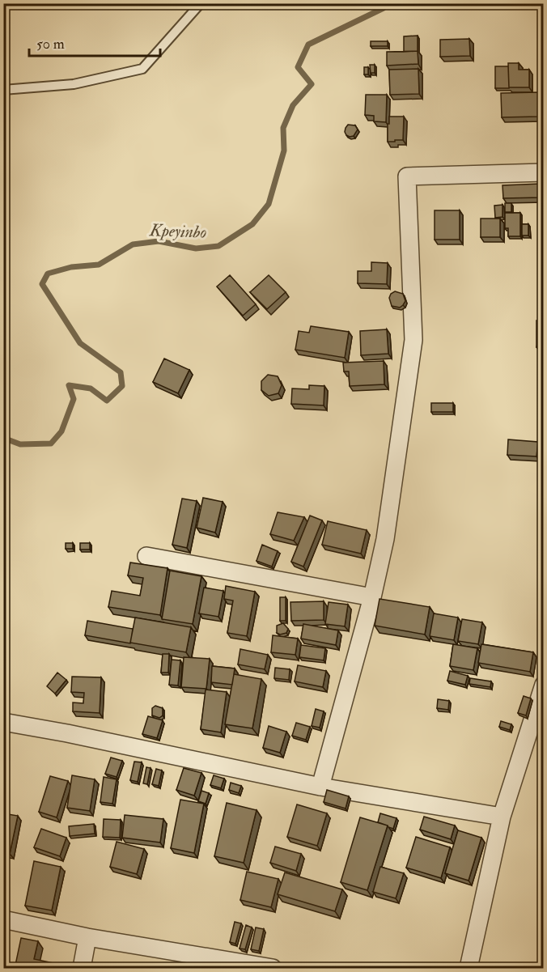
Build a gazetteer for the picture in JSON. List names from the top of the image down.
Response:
{
  "water": ["Kpeyinbo"],
  "scale_bar": "50 m"
}
